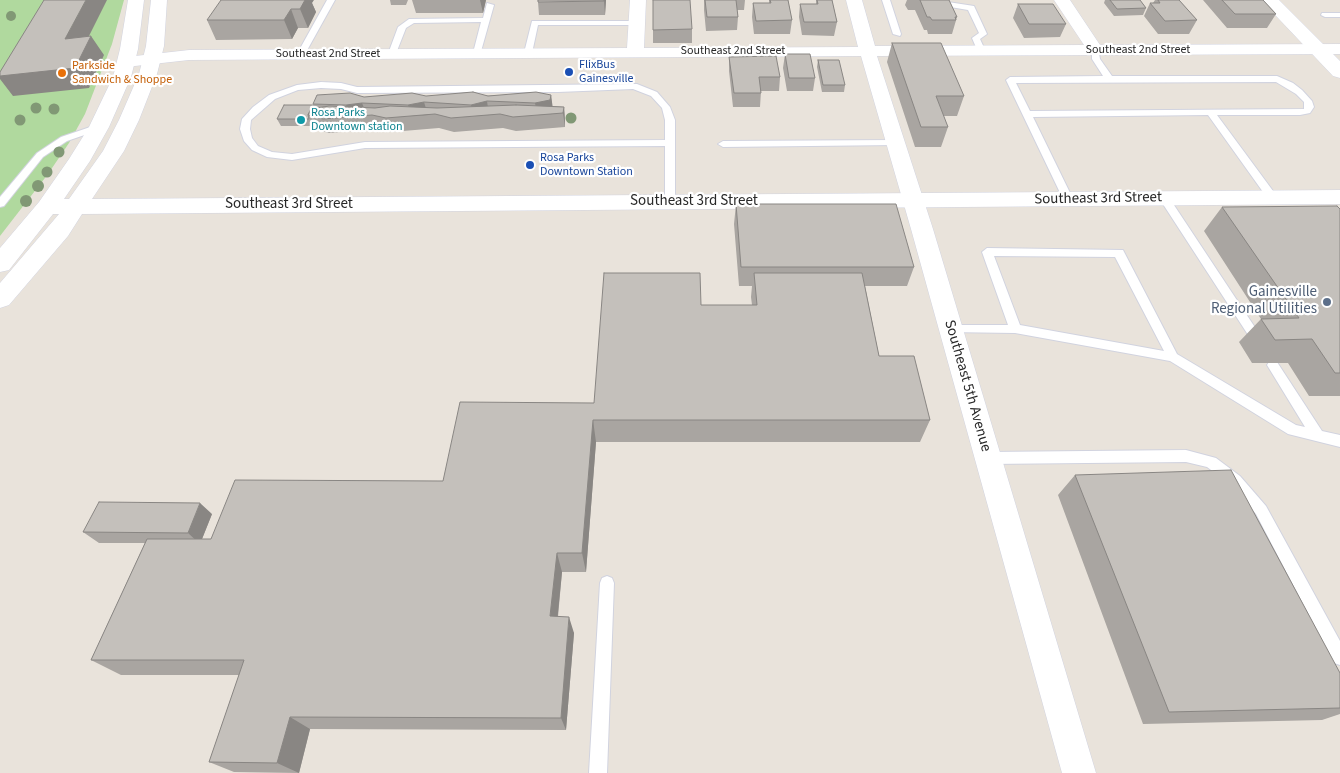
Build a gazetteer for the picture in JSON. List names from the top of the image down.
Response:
{
  "streets": {
    "street": ["Southeast 2nd Street", "Southeast 3rd Street", "Southeast 5th Avenue"]
  },
  "crossings": [
    ["Southeast 2nd Street", "Southeast 5th Avenue"],
    ["Southeast 3rd Street", "Southeast 5th Avenue"]
  ],
  "places": [
    "FlixBus Gainesville",
    "Parkside Sandwich & Shoppe",
    "Rosa Parks Downtown station",
    "Rosa Parks Downtown Station",
    "Gainesville Regional Utilities"
  ]
}
